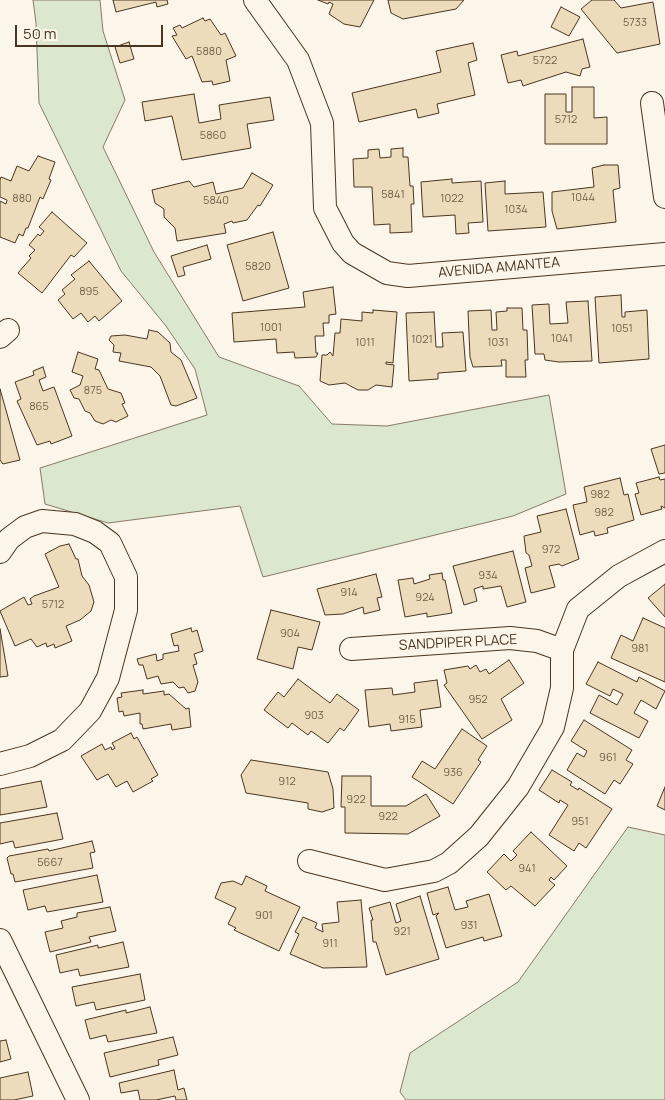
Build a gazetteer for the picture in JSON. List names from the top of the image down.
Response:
{
  "streets": {
    "street": ["AVENIDA AMANTEA", "SANDPIPER PLACE"]
  },
  "house_numbers": [
    "5733",
    "5880",
    "5722",
    "5712",
    "5860",
    "5841",
    "1044",
    "880",
    "1022",
    "5840",
    "1034",
    "5820",
    "895",
    "1001",
    "1051",
    "1041",
    "1021",
    "1011",
    "1031",
    "875",
    "865",
    "982",
    "982",
    "972",
    "934",
    "914",
    "924",
    "5712",
    "904",
    "981",
    "952",
    "903",
    "915",
    "961",
    "936",
    "912",
    "922",
    "922",
    "951",
    "5667",
    "941",
    "901",
    "931",
    "921",
    "911"
  ],
  "scale_bar": "50 m"
}
